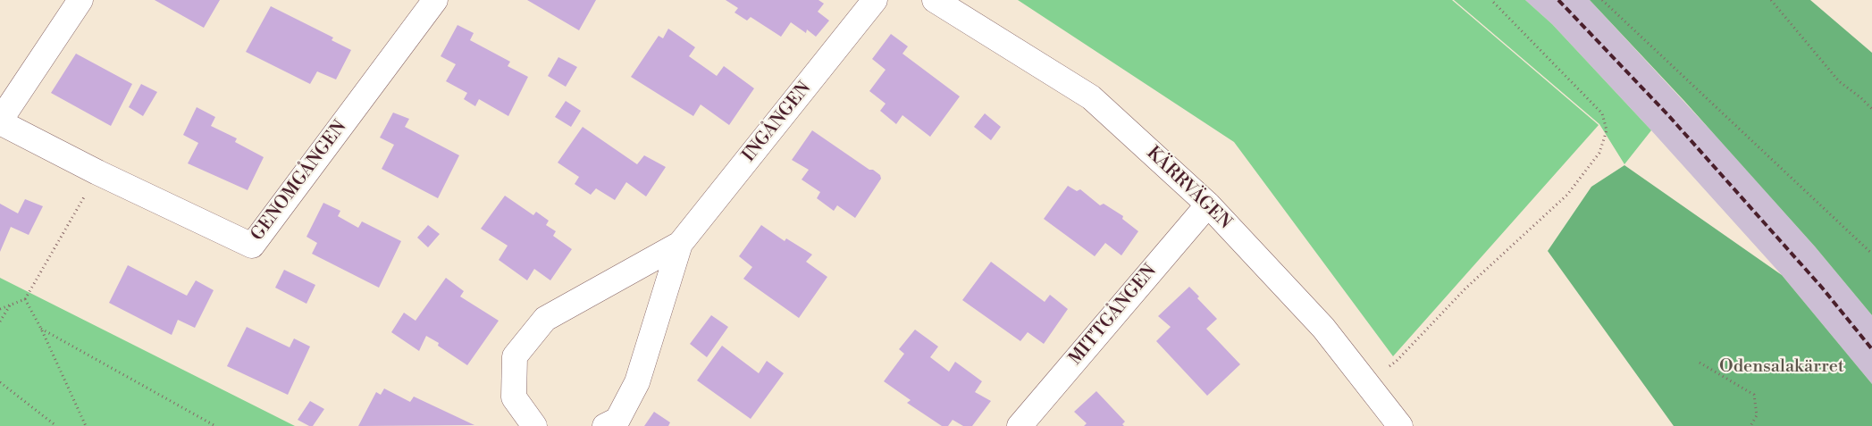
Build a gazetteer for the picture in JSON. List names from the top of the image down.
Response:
{
  "streets": {
    "street": [
      "INGÅNGEN",
      "GENOMGÅNGEN",
      "KÄRRVÄGEN",
      "MITTGÅNGEN"
    ]
  },
  "crossings": [
    ["KÄRRVÄGEN", "MITTGÅNGEN"]
  ],
  "parks": ["Odensalakärret"]
}
